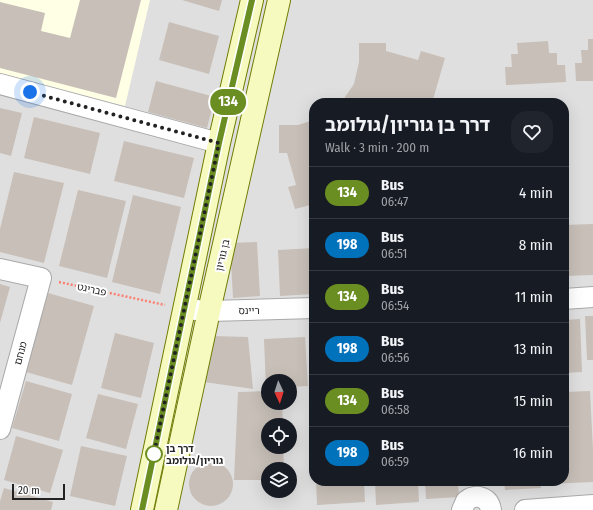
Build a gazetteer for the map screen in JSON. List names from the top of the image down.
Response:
{
  "streets": {
    "main road": ["בן גוריון"],
    "street": ["ריינס", "מנחם"],
    "path": ["פבריגט"]
  },
  "crossings": [
    ["בן גוריון", "ריינס"],
    ["פבריגט", "ריינס"],
    ["פבריגט", "מנחם"]
  ],
  "places": ["דרך בן גוריון/גולומב"],
  "lines": ["bus line 134"],
  "scale_bar": "20 m",
  "north": "bottom",
  "page": {
    "on_map": "134",
    "heading": ["דרך בן גוריון/גולומב", "Walk · 3 min · 200 m"],
    "list": [
      {
        "mark": "134",
        "name": "Bus",
        "note": "06:47",
        "value": "4 min"
      },
      {
        "mark": "198",
        "name": "Bus",
        "note": "06:51",
        "value": "8 min"
      },
      {
        "mark": "134",
        "name": "Bus",
        "note": "06:54",
        "value": "11 min"
      },
      {
        "mark": "198",
        "name": "Bus",
        "note": "06:56",
        "value": "13 min"
      },
      {
        "mark": "134",
        "name": "Bus",
        "note": "06:58",
        "value": "15 min"
      },
      {
        "mark": "198",
        "name": "Bus",
        "note": "06:59",
        "value": "16 min"
      }
    ],
    "scale": "20 m"
  }
}
